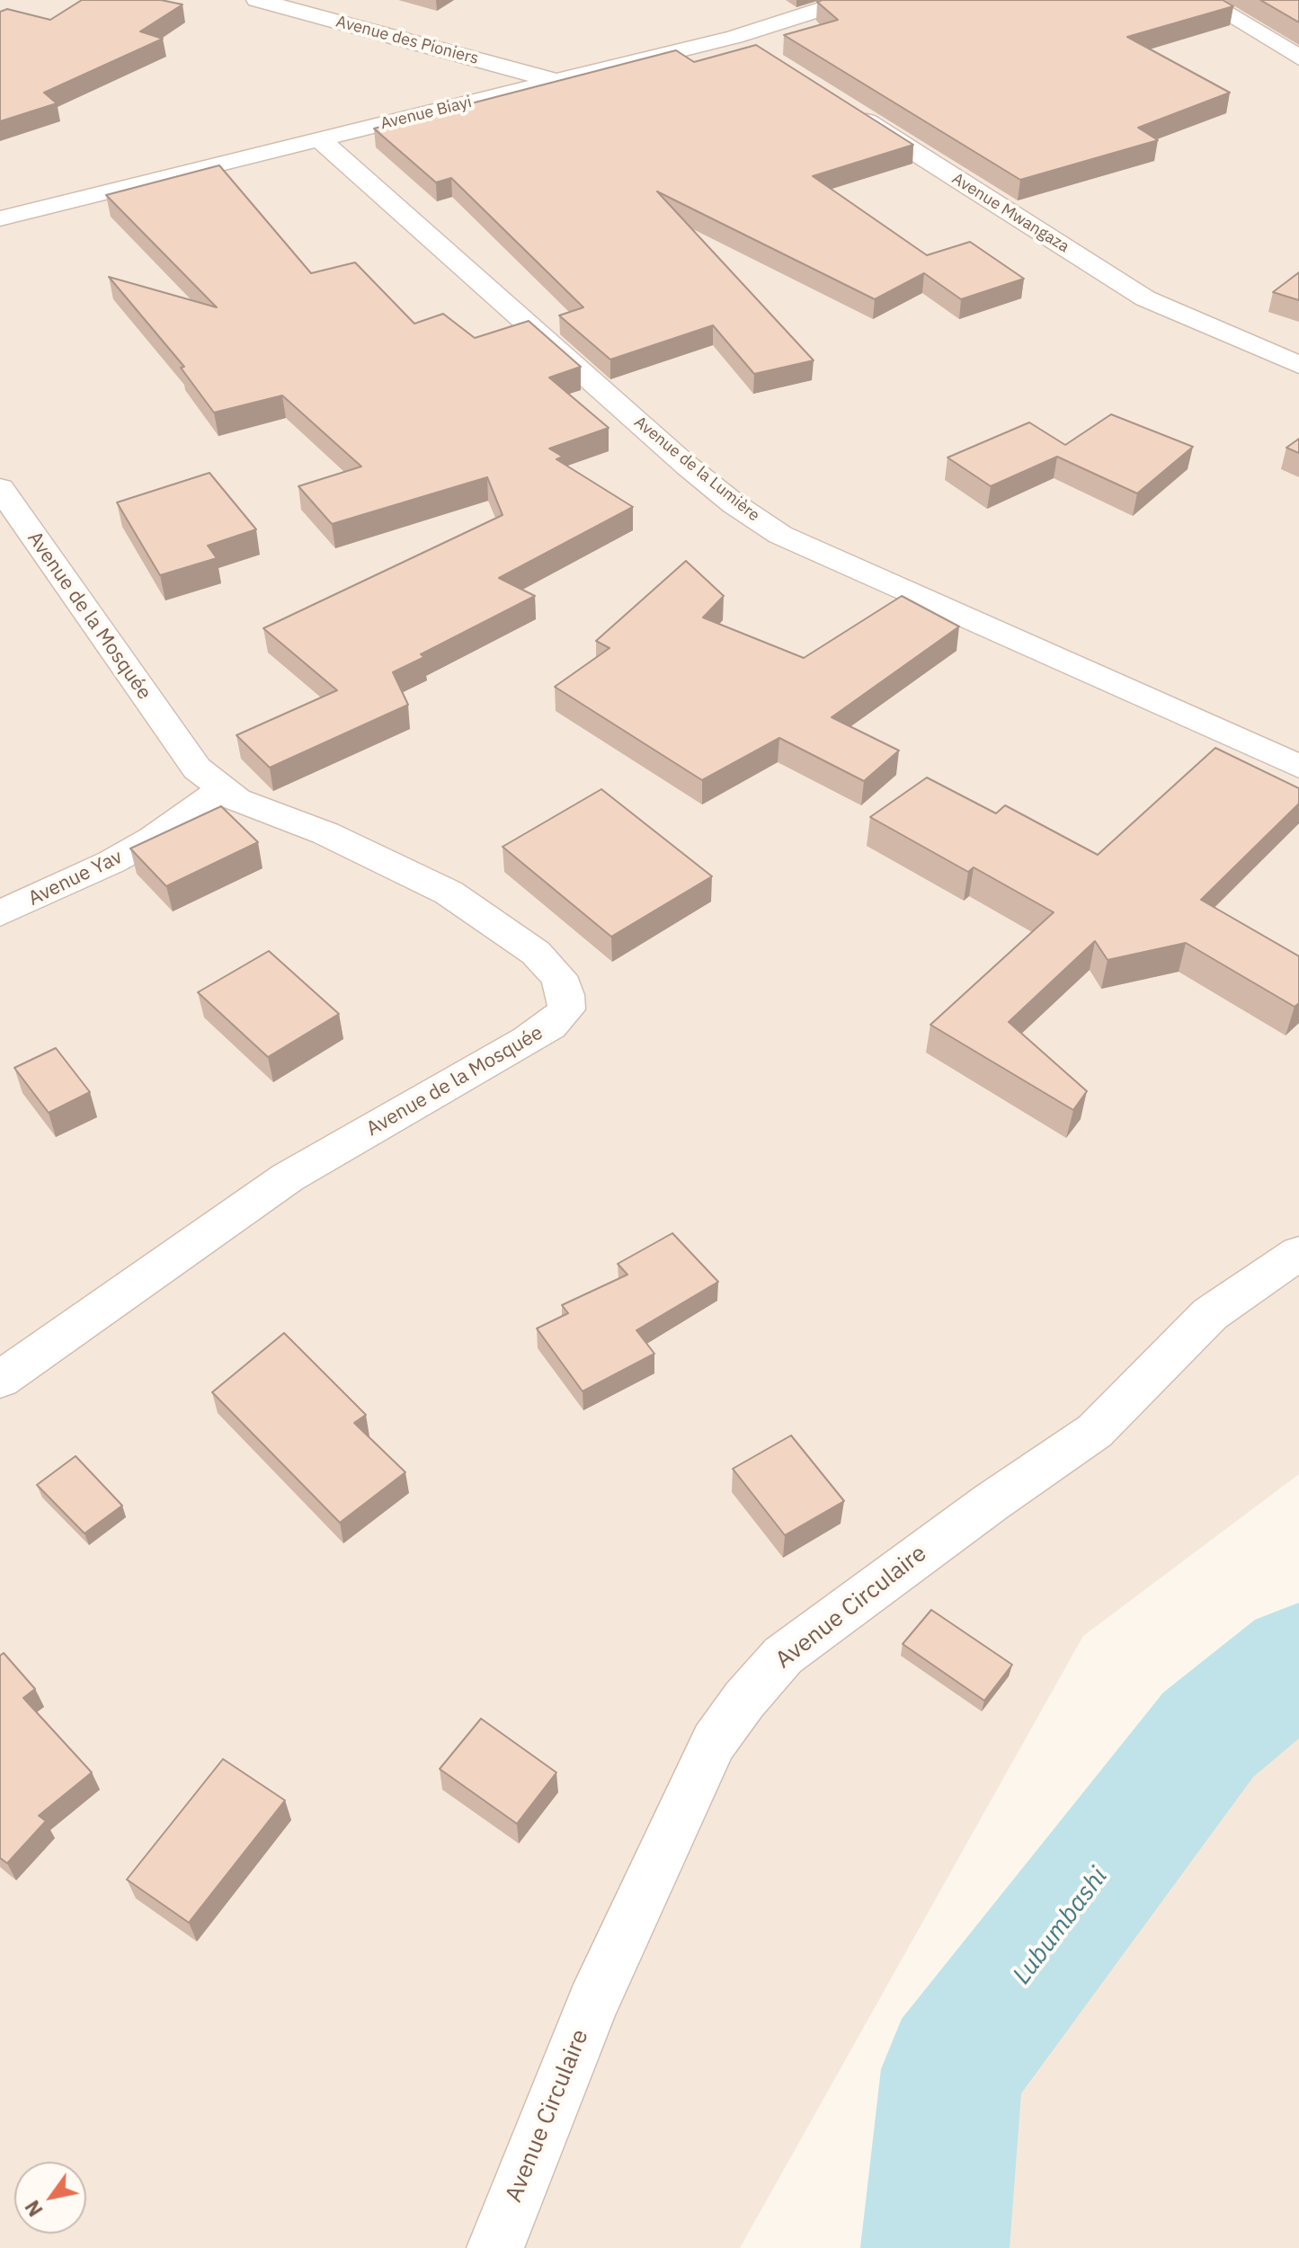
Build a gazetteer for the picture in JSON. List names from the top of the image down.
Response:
{
  "streets": {
    "street": [
      "Avenue des Pioniers",
      "Avenue Biayi",
      "Avenue Mwangaza",
      "Avenue de la Lumière",
      "Avenue de la Mosquée",
      "Avenue Yav",
      "Avenue Circulaire"
    ]
  },
  "crossings": [
    ["Avenue des Pioniers", "Avenue Biayi"],
    ["Avenue Biayi", "Avenue de la Lumière"],
    ["Avenue de la Mosquée", "Avenue Yav"]
  ],
  "water": ["Lubumbashi"],
  "north": "bottom left"
}
